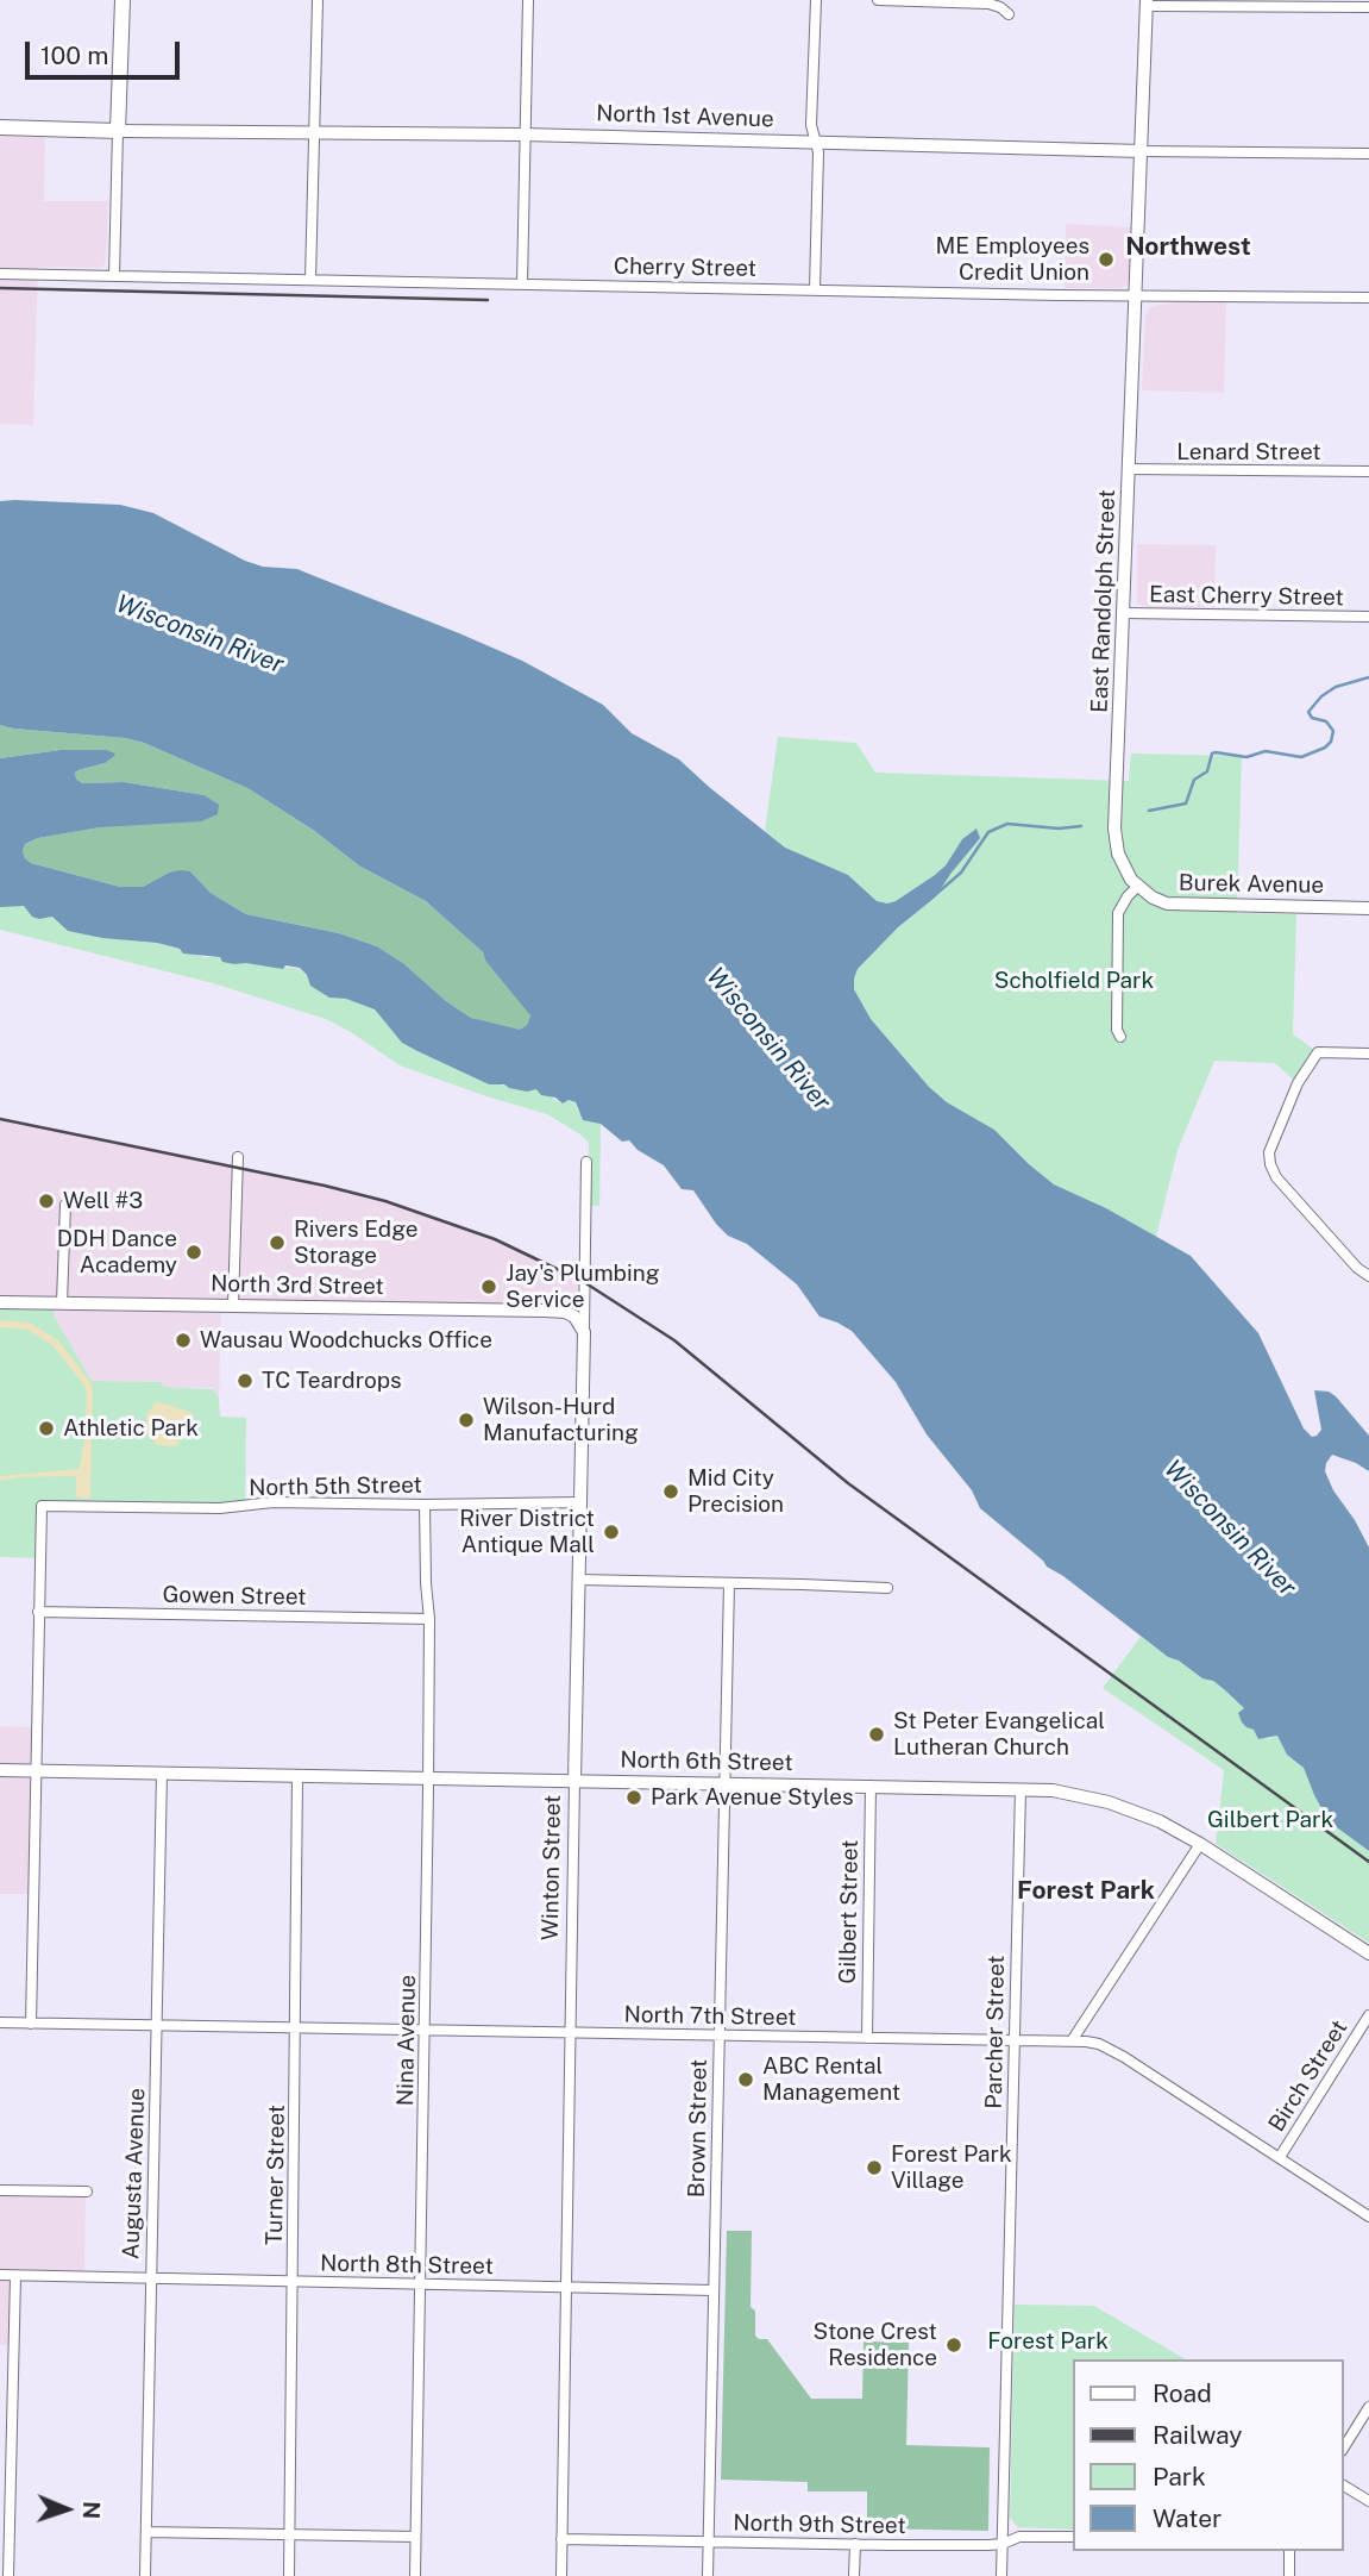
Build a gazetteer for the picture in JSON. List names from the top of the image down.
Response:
{
  "streets": {
    "main road": ["North 1st Avenue"],
    "street": [
      "Cherry Street",
      "Lenard Street",
      "East Cherry Street",
      "East Randolph Street",
      "Burek Avenue",
      "North 3rd Street",
      "North 5th Street",
      "Gowen Street",
      "North 6th Street",
      "Winton Street",
      "Gilbert Street",
      "North 7th Street",
      "Parcher Street",
      "Nina Avenue",
      "Birch Street",
      "Brown Street",
      "Augusta Avenue",
      "Turner Street",
      "North 8th Street",
      "North 9th Street"
    ]
  },
  "crossings": [
    ["North 1st Avenue", "East Randolph Street"],
    ["Cherry Street", "East Randolph Street"],
    ["Lenard Street", "East Randolph Street"],
    ["East Cherry Street", "East Randolph Street"],
    ["East Randolph Street", "Burek Avenue"],
    ["North 3rd Street", "Winton Street"],
    ["North 5th Street", "Gowen Street"],
    ["North 5th Street", "Winton Street"],
    ["North 5th Street", "Nina Avenue"],
    ["Gowen Street", "Nina Avenue"],
    ["North 6th Street", "Winton Street"],
    ["North 6th Street", "Gilbert Street"],
    ["North 6th Street", "Parcher Street"],
    ["North 6th Street", "Nina Avenue"],
    ["North 6th Street", "Brown Street"],
    ["North 6th Street", "Augusta Avenue"],
    ["North 6th Street", "Turner Street"],
    ["Winton Street", "North 7th Street"],
    ["Winton Street", "North 8th Street"],
    ["Winton Street", "North 9th Street"],
    ["Gilbert Street", "North 7th Street"],
    ["North 7th Street", "Parcher Street"],
    ["North 7th Street", "Nina Avenue"],
    ["North 7th Street", "Birch Street"],
    ["North 7th Street", "Brown Street"],
    ["North 7th Street", "Augusta Avenue"],
    ["North 7th Street", "Turner Street"],
    ["Parcher Street", "North 9th Street"],
    ["Nina Avenue", "North 8th Street"],
    ["Brown Street", "North 8th Street"],
    ["Brown Street", "North 9th Street"],
    ["Augusta Avenue", "North 8th Street"],
    ["Turner Street", "North 8th Street"]
  ],
  "districts": ["Northwest", "Forest Park"],
  "water": ["Wisconsin River"],
  "parks": ["Scholfield Park", "Gilbert Park", "Forest Park"],
  "places": [
    "ME Employees Credit Union",
    "Well #3",
    "Rivers Edge Storage",
    "DDH Dance Academy",
    "Jay's Plumbing Service",
    "Wausau Woodchucks Office",
    "TC Teardrops",
    "Wilson-Hurd Manufacturing",
    "Athletic Park",
    "Mid City Precision",
    "River District Antique Mall",
    "St Peter Evangelical Lutheran Church",
    "Park Avenue Styles",
    "ABC Rental Management",
    "Forest Park Village",
    "Stone Crest Residence"
  ],
  "legend": [
    "Road",
    "Railway",
    "Park",
    "Water"
  ],
  "scale_bar": "100 m",
  "north": "right"
}
